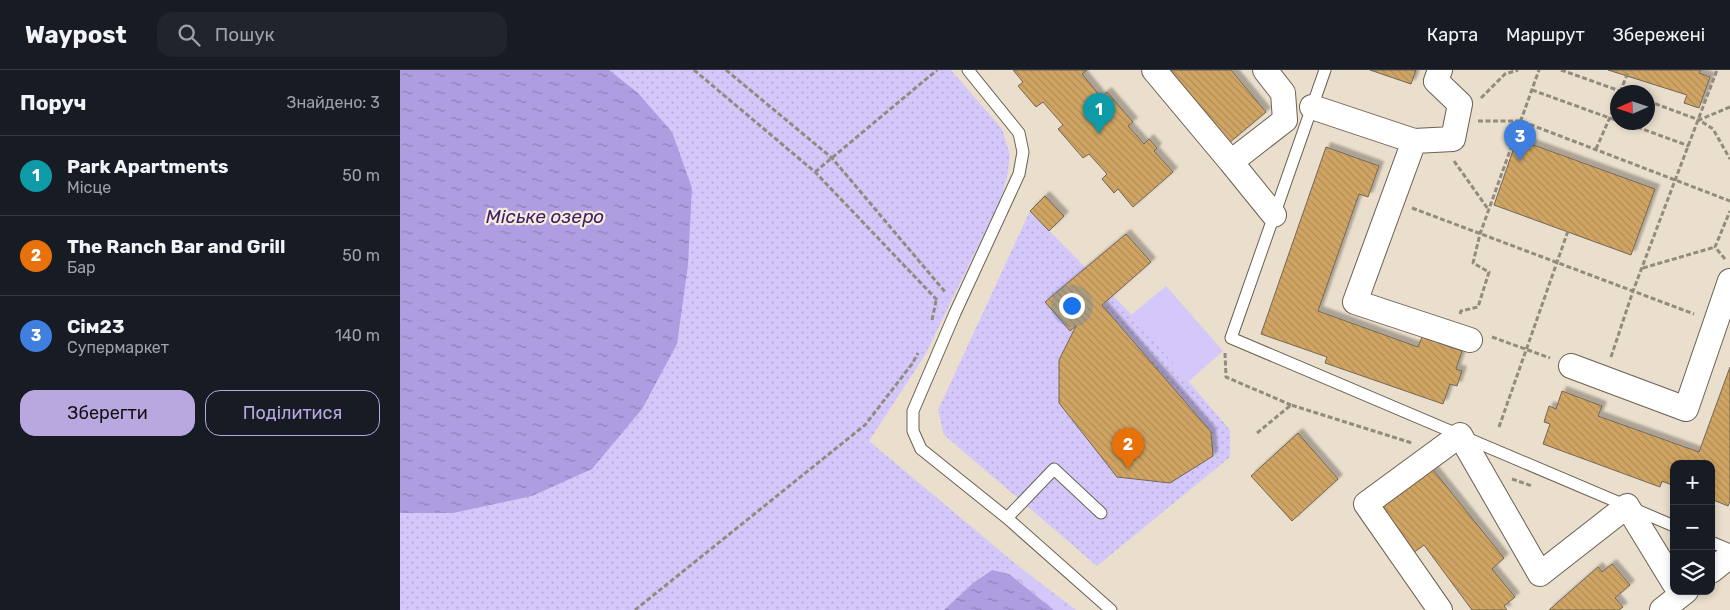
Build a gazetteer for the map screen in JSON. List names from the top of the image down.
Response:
{
  "water": ["Міське озеро"],
  "north": "left",
  "page": {
    "header": "Waypost",
    "search": "Пошук",
    "nav": ["Карта", "Маршрут", "Збережені"],
    "heading": ["Поруч", "Знайдено: 3"],
    "pins": ["1", "3", "2"],
    "list": [
      {
        "mark": "1",
        "name": "Park Apartments",
        "note": "Місце",
        "value": "50 m"
      },
      {
        "mark": "2",
        "name": "The Ranch Bar and Grill",
        "note": "Бар",
        "value": "50 m"
      },
      {
        "mark": "3",
        "name": "Сім23",
        "note": "Супермаркет",
        "value": "140 m"
      }
    ],
    "buttons": ["Зберегти", "Поділитися"],
    "map_buttons": ["+", "−"]
  }
}
